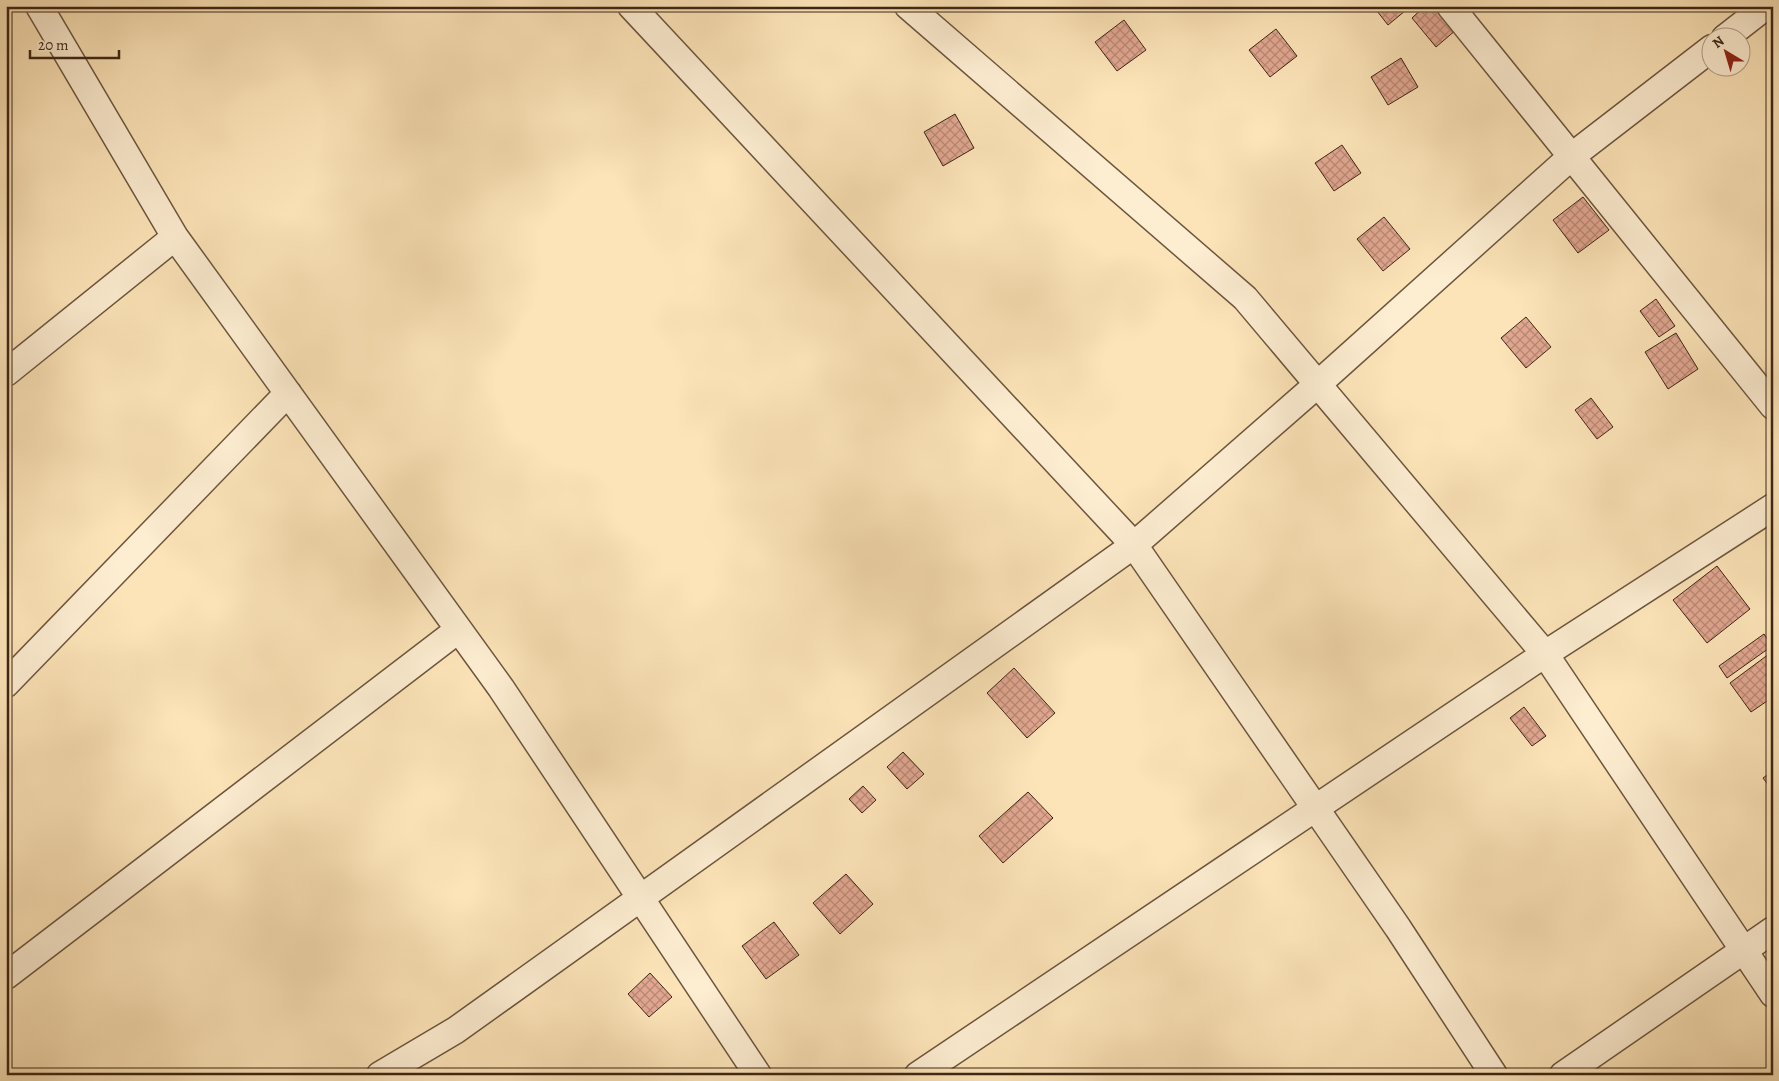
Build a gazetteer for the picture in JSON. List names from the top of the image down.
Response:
{
  "scale_bar": "20 m",
  "north": "top left"
}
